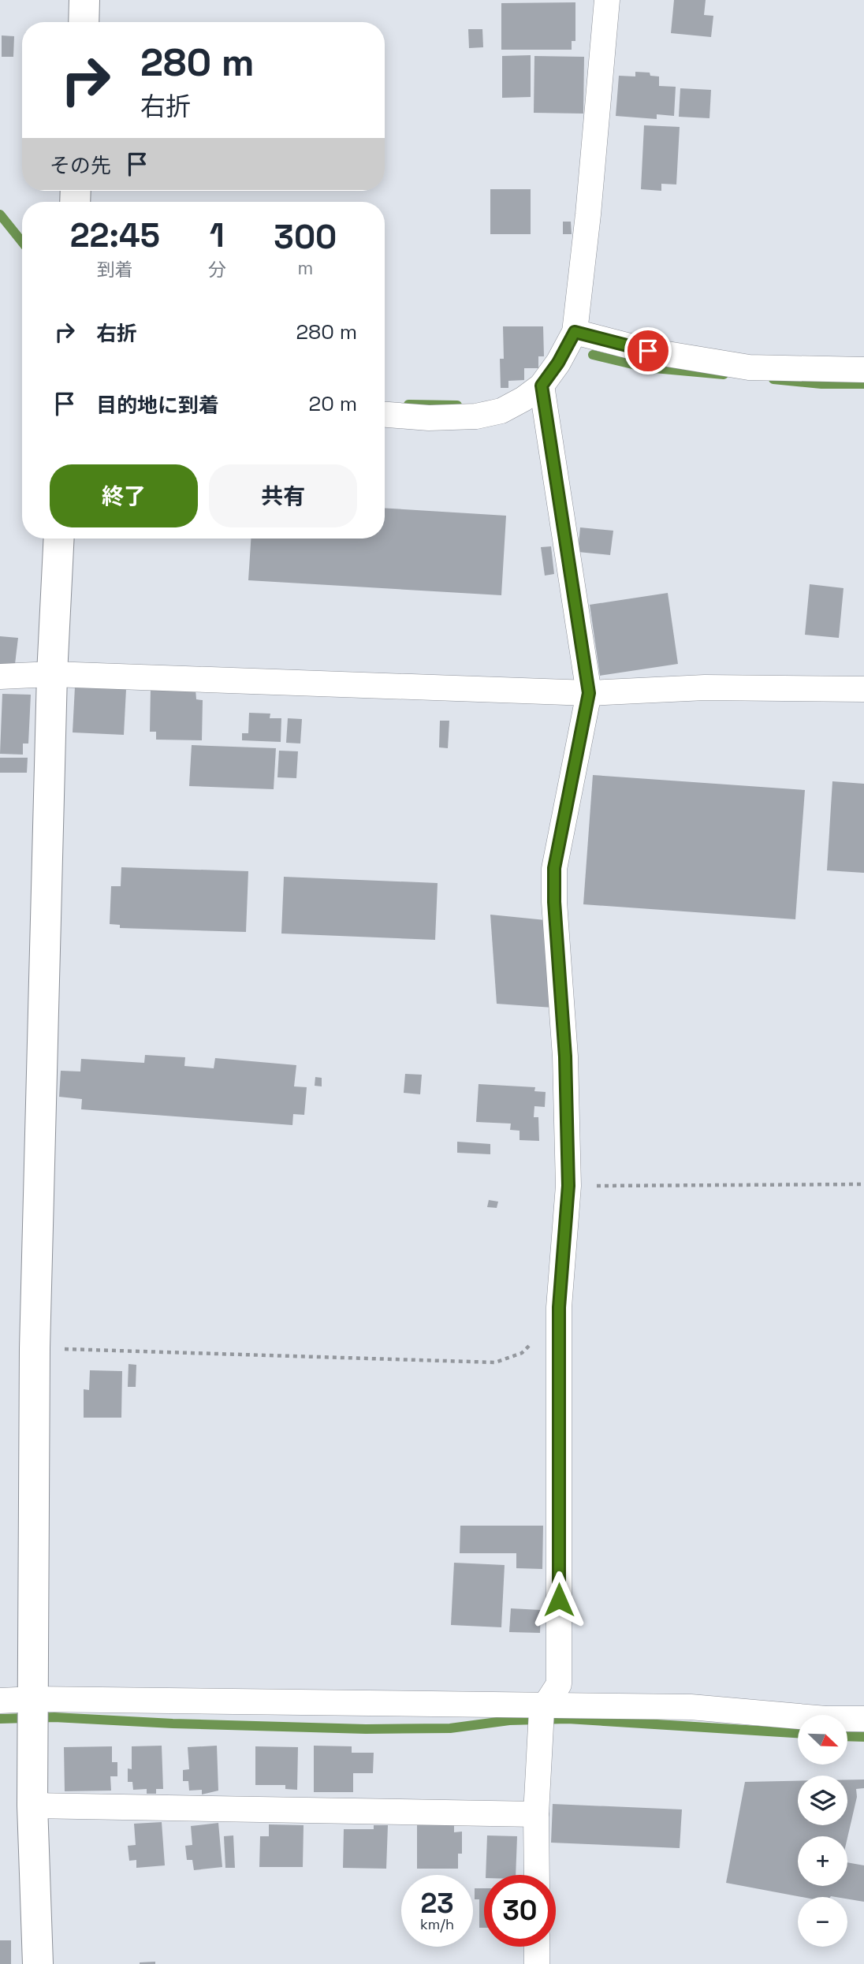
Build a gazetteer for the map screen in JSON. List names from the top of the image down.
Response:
{
  "north": "bottom right",
  "page": {
    "turn": ["280 m", "右折"],
    "then": "その先",
    "eta": [
      "22:45",
      "到着",
      "1",
      "分",
      "300",
      "m"
    ],
    "list": [
      {
        "name": "右折",
        "value": "280 m"
      },
      {
        "name": "目的地に到着",
        "value": "20 m"
      }
    ],
    "buttons": ["終了", "共有"],
    "map_buttons": ["+", "−"],
    "speed": "23 km/h",
    "limit": "30"
  }
}
